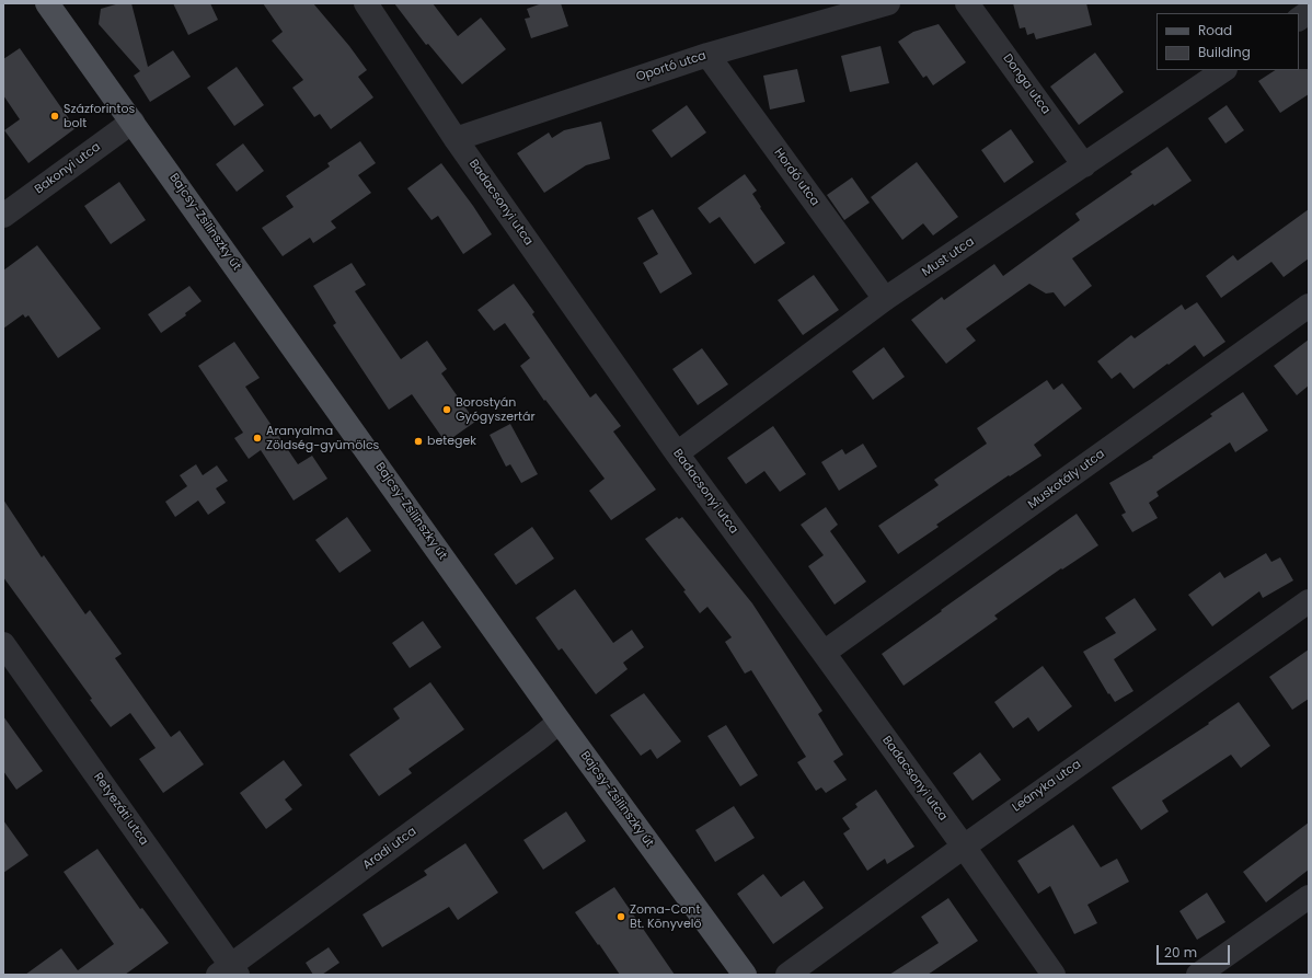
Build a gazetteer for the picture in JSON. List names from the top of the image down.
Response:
{
  "streets": {
    "main road": ["Bajcsy-Zsilinszky út"],
    "street": [
      "Oportó utca",
      "Donga utca",
      "Bakonyi utca",
      "Hordó utca",
      "Badacsonyi utca",
      "Must utca",
      "Muskotály utca",
      "Leányka utca",
      "Retyezáti utca",
      "Aradi utca"
    ]
  },
  "crossings": [
    ["Oportó utca", "Hordó utca"],
    ["Oportó utca", "Badacsonyi utca"],
    ["Donga utca", "Must utca"],
    ["Bakonyi utca", "Bajcsy-Zsilinszky út"],
    ["Hordó utca", "Must utca"],
    ["Badacsonyi utca", "Must utca"],
    ["Badacsonyi utca", "Muskotály utca"],
    ["Badacsonyi utca", "Leányka utca"],
    ["Bajcsy-Zsilinszky út", "Aradi utca"],
    ["Retyezáti utca", "Aradi utca"]
  ],
  "places": [
    "Százforintos bolt",
    "Borostyán Gyógyszertár",
    "Aranyalma Zöldség-gyümölcs",
    "betegek",
    "Zoma-Cont Bt. Könyvelő"
  ],
  "legend": ["Road", "Building"],
  "scale_bar": "20 m"
}
